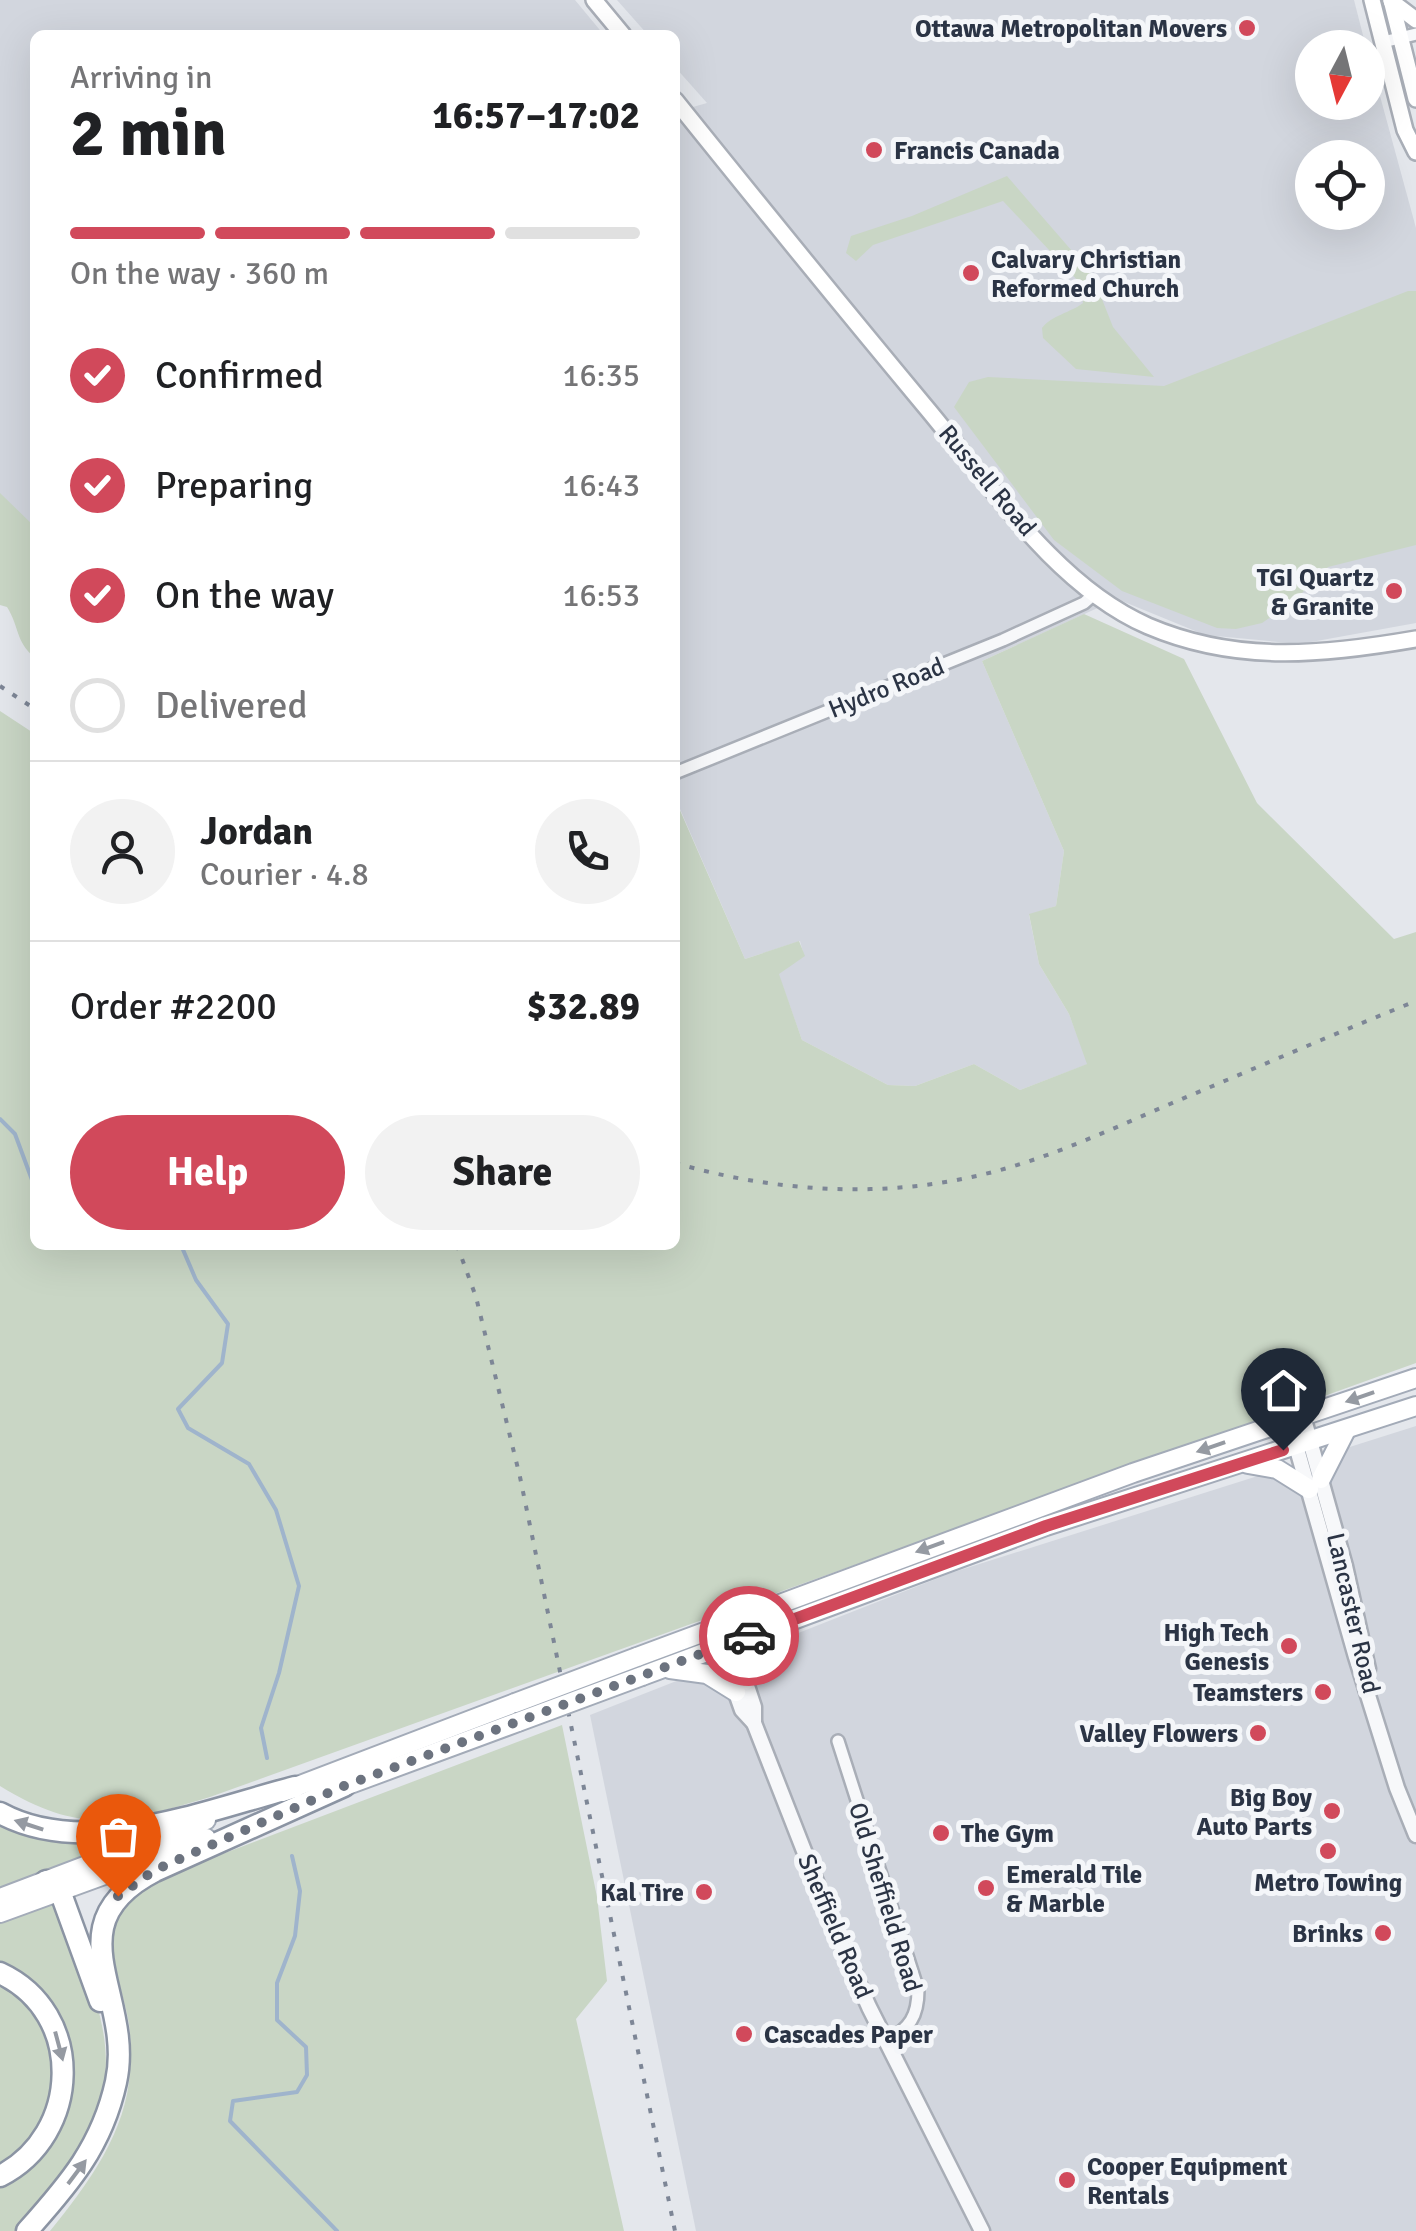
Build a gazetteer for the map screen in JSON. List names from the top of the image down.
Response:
{
  "streets": {
    "main road": ["Russell Road"],
    "street": [
      "Hydro Road",
      "Lancaster Road",
      "Old Sheffield Road",
      "Sheffield Road"
    ]
  },
  "crossings": [
    ["Russell Road", "Hydro Road"],
    ["Old Sheffield Road", "Sheffield Road"]
  ],
  "places": [
    "Ottawa Metropolitan Movers",
    "Francis Canada",
    "Calvary Christian Reformed Church",
    "TGI Quartz & Granite",
    "High Tech Genesis",
    "Teamsters",
    "Valley Flowers",
    "Big Boy Auto Parts",
    "The Gym",
    "Metro Towing",
    "Emerald Tile & Marble",
    "Kal Tire",
    "Brinks",
    "Cascades Paper",
    "Cooper Equipment Rentals"
  ],
  "north": "bottom",
  "page": {
    "heading": ["2 min", "Arriving in", "16:57–17:02"],
    "panel": [
      "Jordan",
      "Courier · 4.8",
      "Order #2200",
      "$32.89"
    ],
    "bar": "On the way · 360 m",
    "list": [
      ["Confirmed", "16:35"],
      ["Preparing", "16:43"],
      ["On the way", "16:53"],
      "Delivered"
    ],
    "buttons": ["Help", "Share"]
  }
}
